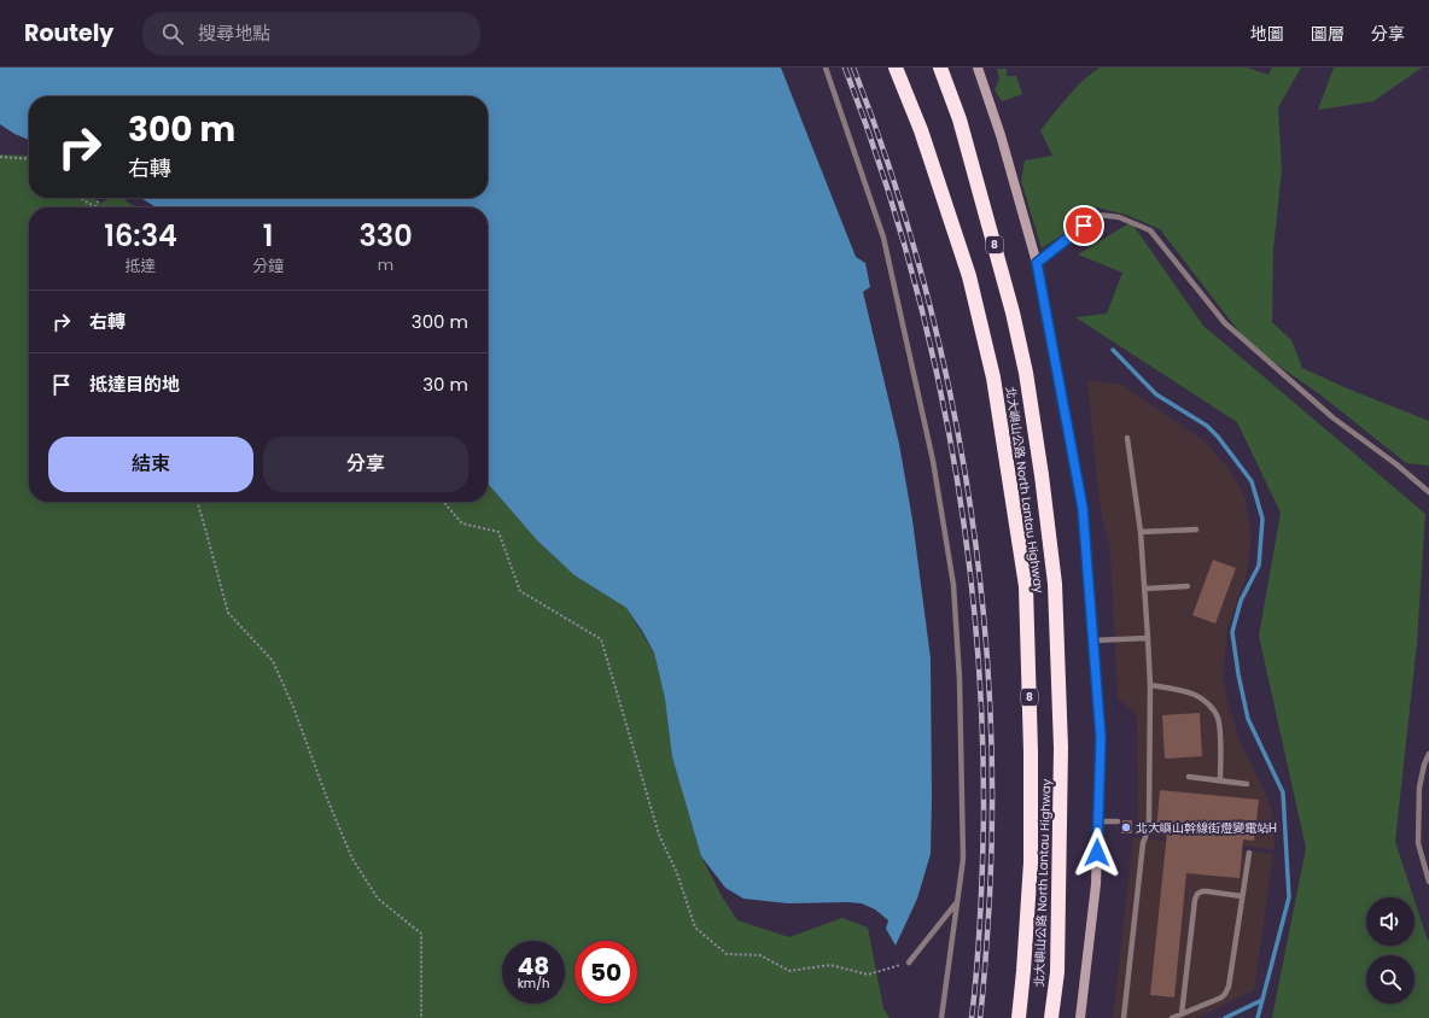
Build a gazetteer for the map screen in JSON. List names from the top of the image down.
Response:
{
  "streets": {
    "highway": ["8", "北大嶼山公路 North Lantau Highway"]
  },
  "places": ["北大嶼山幹線街燈變電站H"],
  "page": {
    "header": "Routely",
    "search": "搜尋地點",
    "nav": ["地圖", "圖層", "分享"],
    "turn": ["300 m", "右轉"],
    "eta": [
      "16:34",
      "抵達",
      "1",
      "分鐘",
      "330",
      "m"
    ],
    "list": [
      {
        "name": "右轉",
        "value": "300 m"
      },
      {
        "name": "抵達目的地",
        "value": "30 m"
      }
    ],
    "buttons": ["結束", "分享"],
    "speed": "48 km/h",
    "limit": "50"
  }
}
